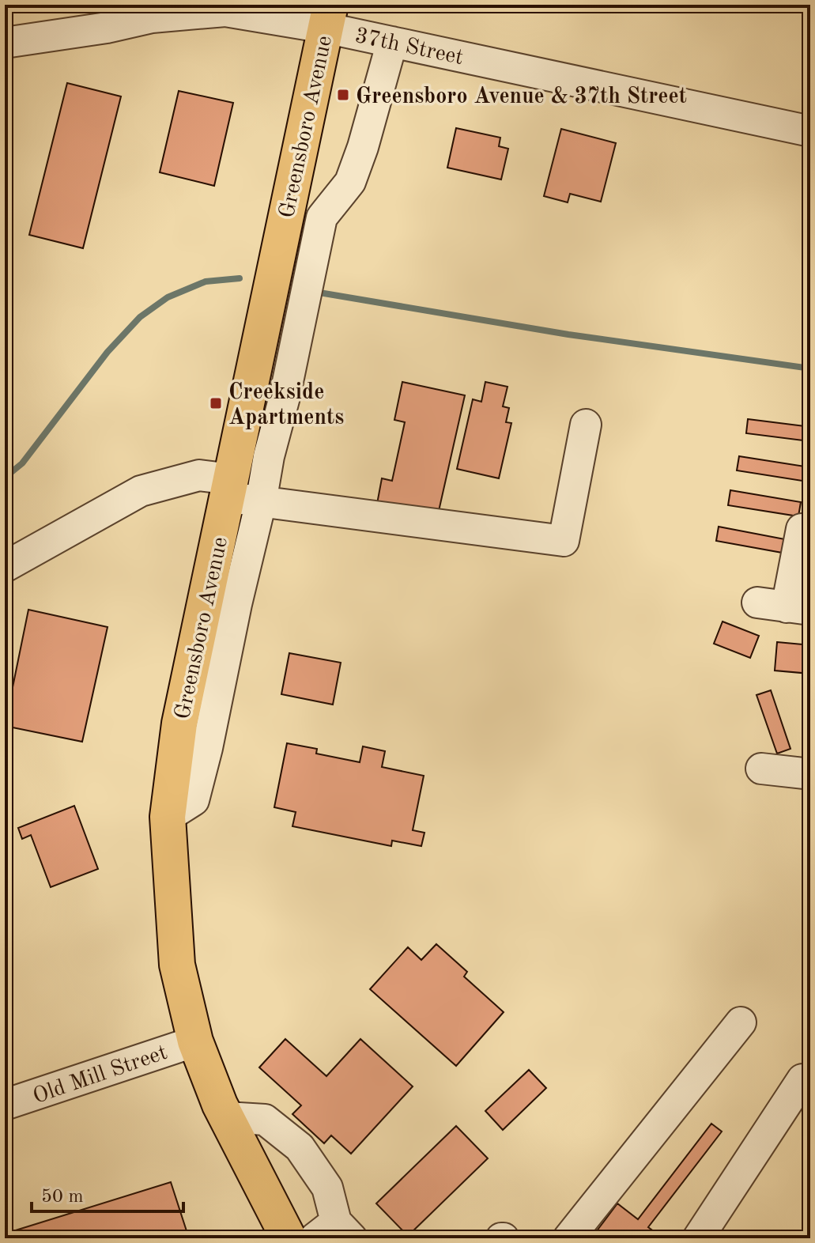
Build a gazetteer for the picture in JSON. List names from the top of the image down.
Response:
{
  "streets": {
    "main road": ["Greensboro Avenue"],
    "street": ["37th Street", "Old Mill Street"]
  },
  "crossings": [
    ["37th Street", "Greensboro Avenue"],
    ["Greensboro Avenue", "Old Mill Street"]
  ],
  "places": {
    "transit": ["Greensboro Avenue & 37th Street", "Creekside Apartments"]
  },
  "scale_bar": "50 m"
}
